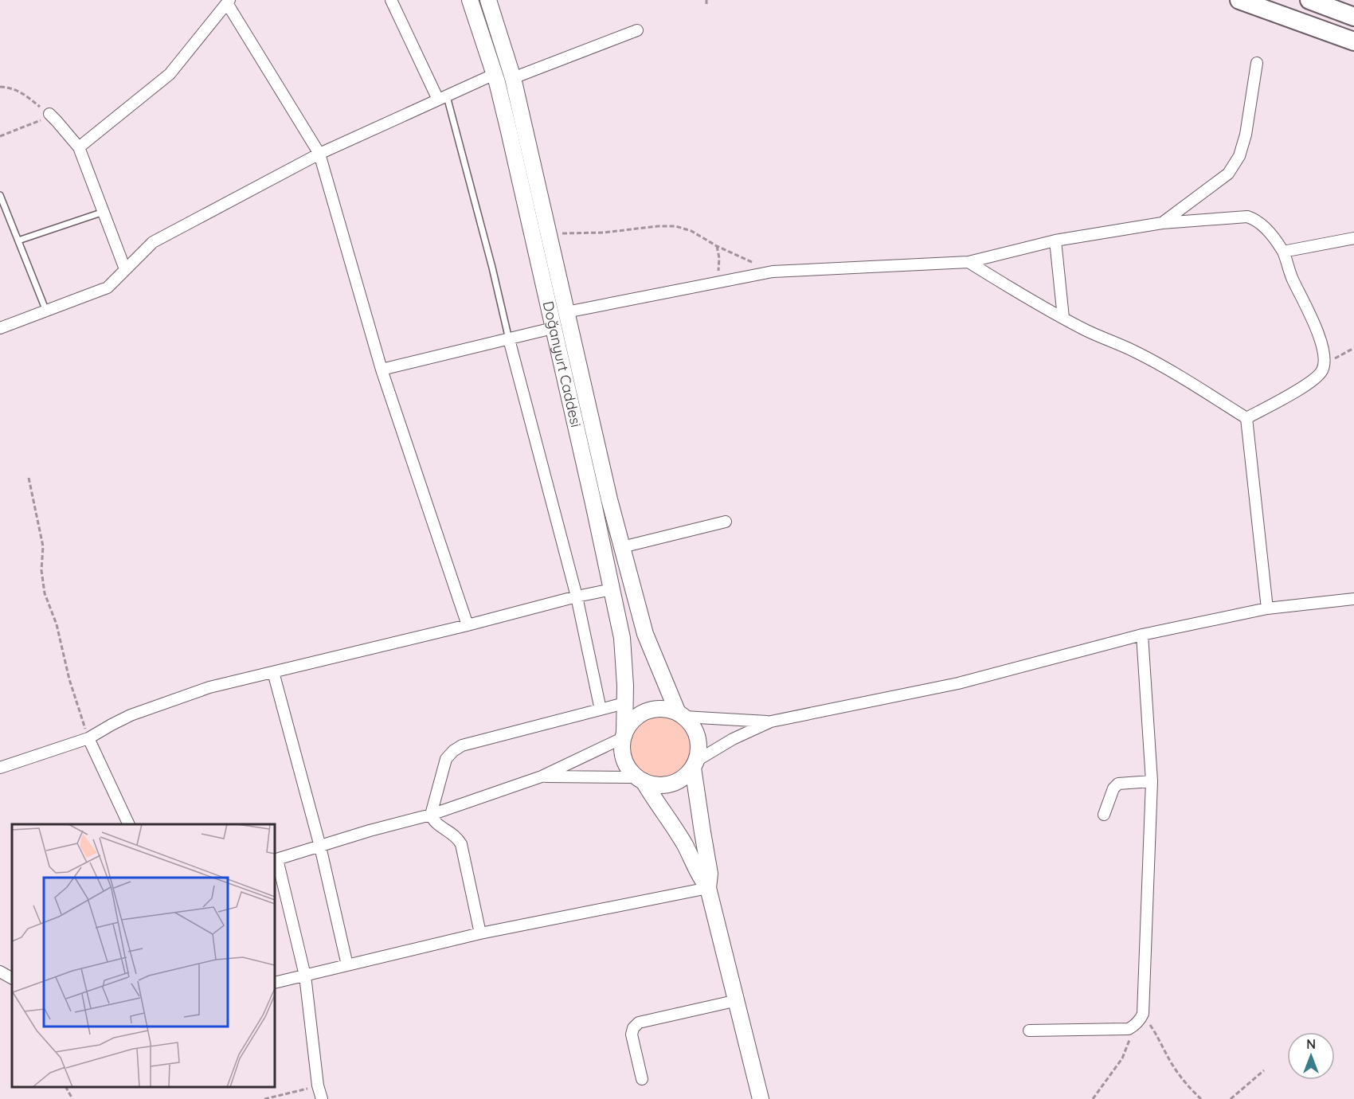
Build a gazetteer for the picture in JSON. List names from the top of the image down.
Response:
{
  "streets": {
    "street": ["Doğanyurt Caddesi"]
  },
  "north": "top"
}
